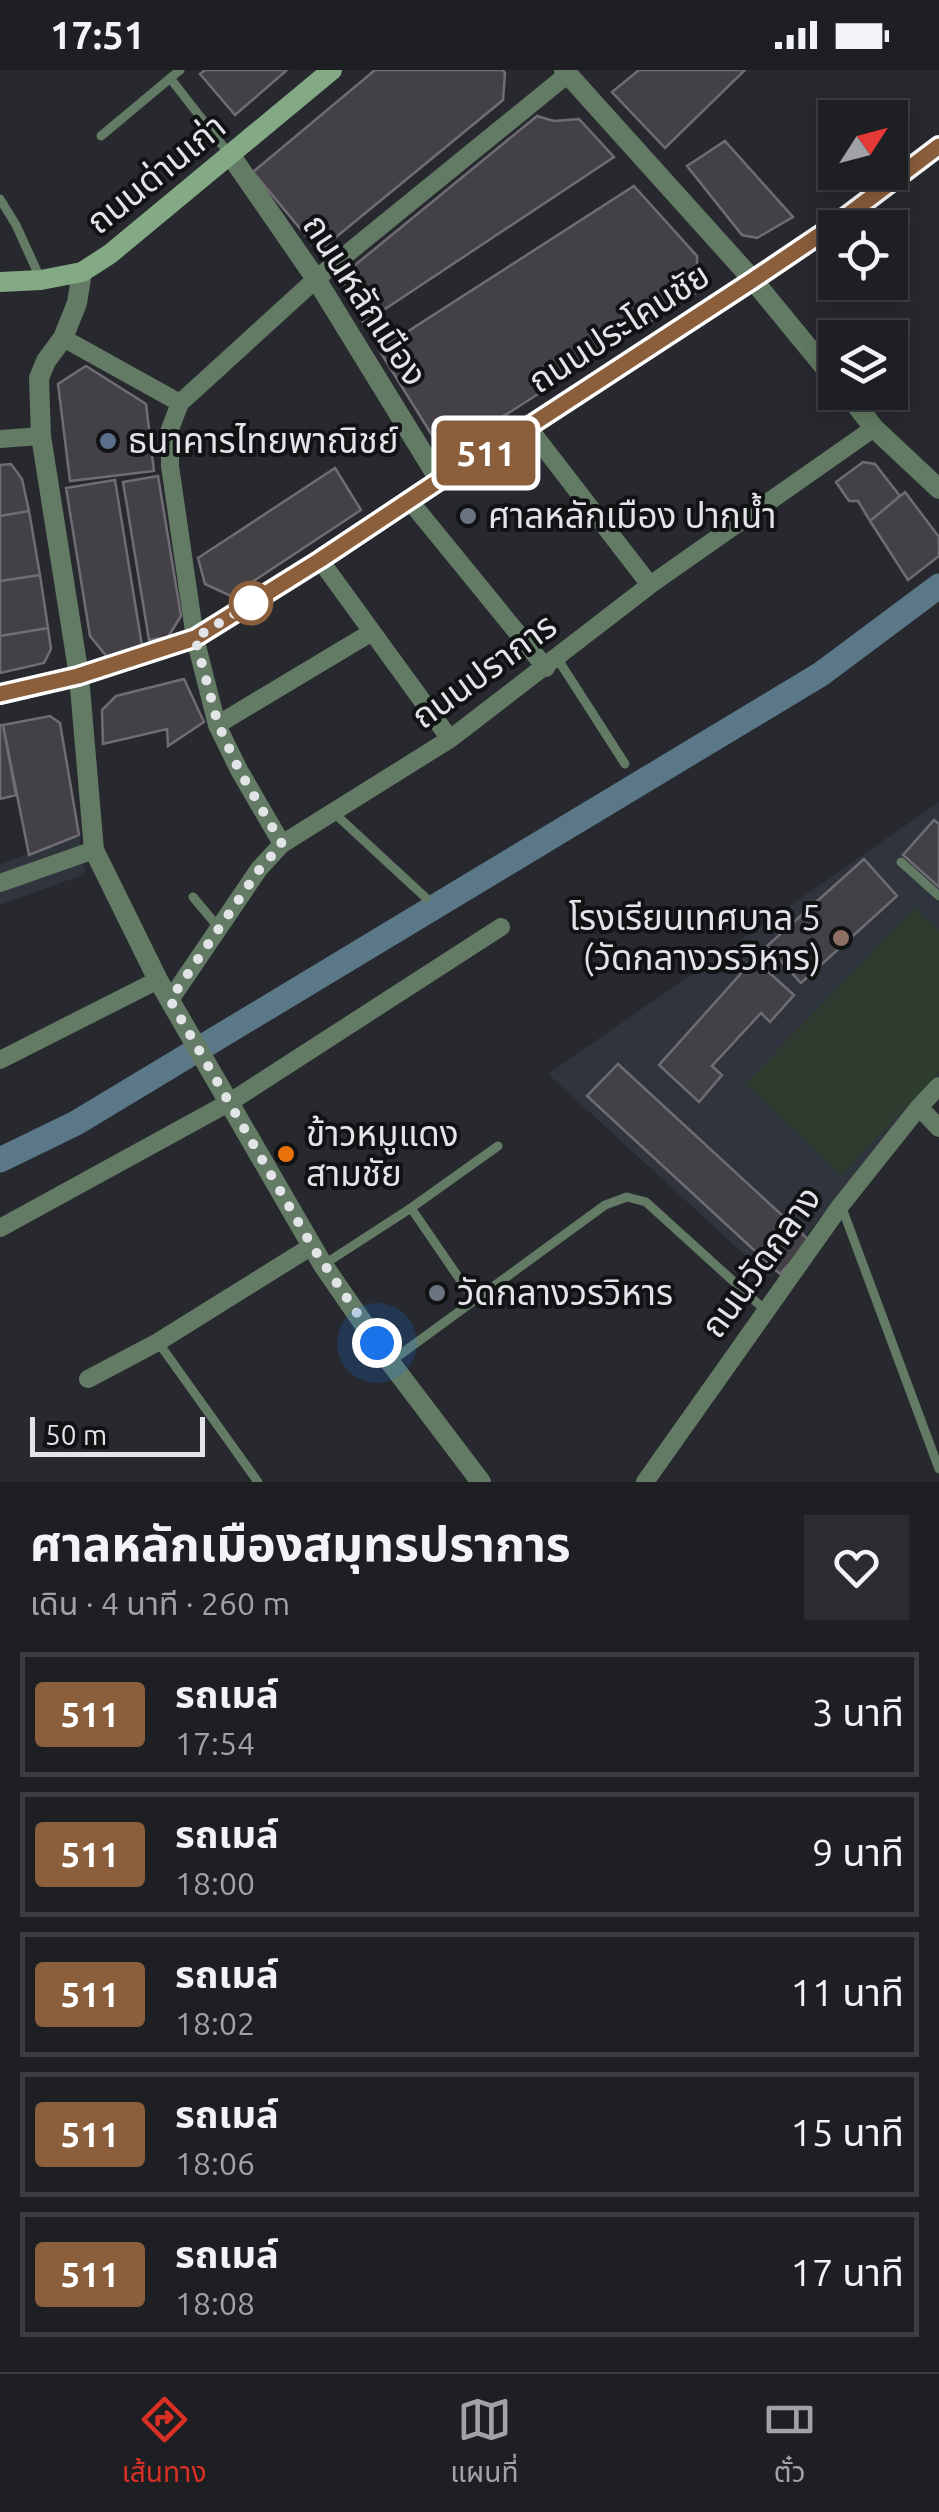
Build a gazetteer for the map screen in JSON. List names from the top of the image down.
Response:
{
  "streets": {
    "main road": ["ถนนด่านเก่า", "ถนนประโคนชัย"],
    "street": ["ถนนหลักเมือง", "ถนนปราการ", "ถนนวัดกลาง"]
  },
  "crossings": [
    ["ถนนด่านเก่า", "ถนนหลักเมือง"],
    ["ถนนหลักเมือง", "ถนนประโคนชัย"]
  ],
  "places": [
    "ธนาคารไทยพาณิชย์",
    "ศาลหลักเมือง ปากน้ำ",
    "โรงเรียนเทศบาล 5 (วัดกลางวรวิหาร)",
    "ข้าวหมูแดง สามชัย",
    "วัดกลางวรวิหาร"
  ],
  "lines": ["bus line 511"],
  "scale_bar": "50 m",
  "north": "top right",
  "page": {
    "status": "17:51",
    "on_map": "511",
    "scale": "50 m",
    "heading": ["ศาลหลักเมืองสมุทรปราการ", "เดิน · 4 นาที · 260 m"],
    "list": [
      {
        "mark": "511",
        "name": "รถเมล์",
        "note": "17:54",
        "value": "3 นาที"
      },
      {
        "mark": "511",
        "name": "รถเมล์",
        "note": "18:00",
        "value": "9 นาที"
      },
      {
        "mark": "511",
        "name": "รถเมล์",
        "note": "18:02",
        "value": "11 นาที"
      },
      {
        "mark": "511",
        "name": "รถเมล์",
        "note": "18:06",
        "value": "15 นาที"
      },
      {
        "mark": "511",
        "name": "รถเมล์",
        "note": "18:08",
        "value": "17 นาที"
      }
    ],
    "tabs": ["เส้นทาง", "แผนที่", "ตั๋ว"]
  }
}
